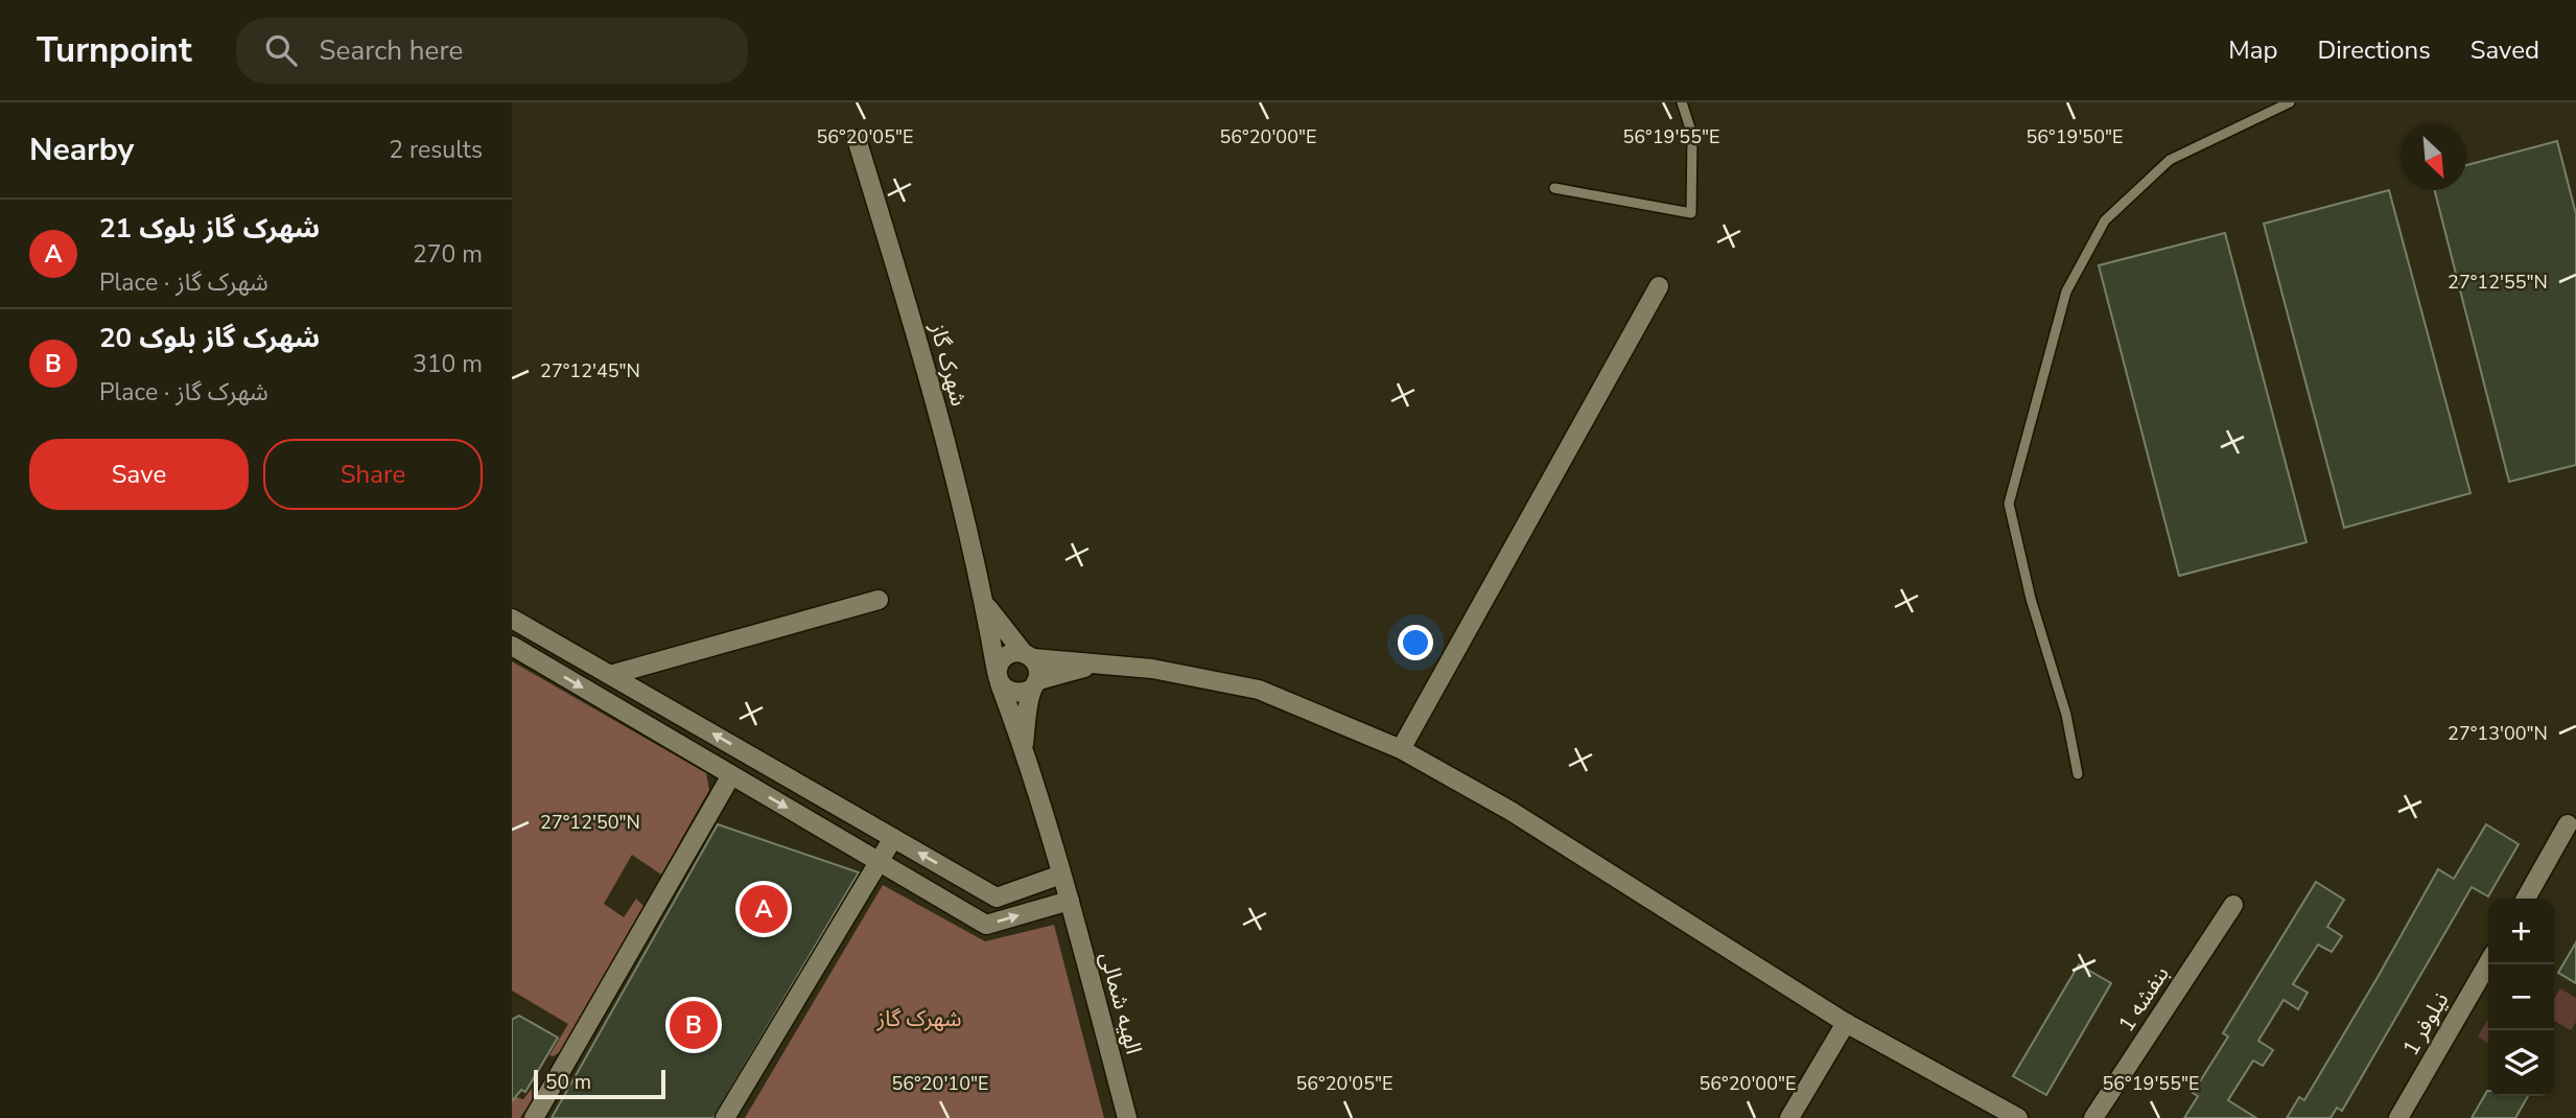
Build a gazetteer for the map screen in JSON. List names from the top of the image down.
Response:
{
  "streets": {
    "street": [
      "شهرک گاز",
      "بنفشه 1",
      "الهیه شمالی",
      "نیلوفر 1"
    ]
  },
  "crossings": [
    ["شهرک گاز", "الهیه شمالی"]
  ],
  "parks": ["شهرک گاز"],
  "scale_bar": "50 m",
  "north": "bottom right",
  "page": {
    "header": "Turnpoint",
    "search": "Search here",
    "nav": ["Map", "Directions", "Saved"],
    "heading": ["Nearby", "2 results"],
    "list": [
      {
        "mark": "A",
        "name": "شهرک گاز بلوک 21",
        "note": "Place · شهرک گاز",
        "value": "270 m"
      },
      {
        "mark": "B",
        "name": "شهرک گاز بلوک 20",
        "note": "Place · شهرک گاز",
        "value": "310 m"
      }
    ],
    "buttons": ["Save", "Share"],
    "pins": ["A", "B"],
    "map_buttons": ["+", "−"],
    "scale": "50 m"
  },
  "coordinates": [
    "56°20'05\"E",
    "56°20'00\"E",
    "56°19'55\"E",
    "56°19'50\"E",
    "27°12'55\"N",
    "27°12'45\"N",
    "27°13'00\"N",
    "27°12'50\"N",
    "56°20'10\"E"
  ]
}
